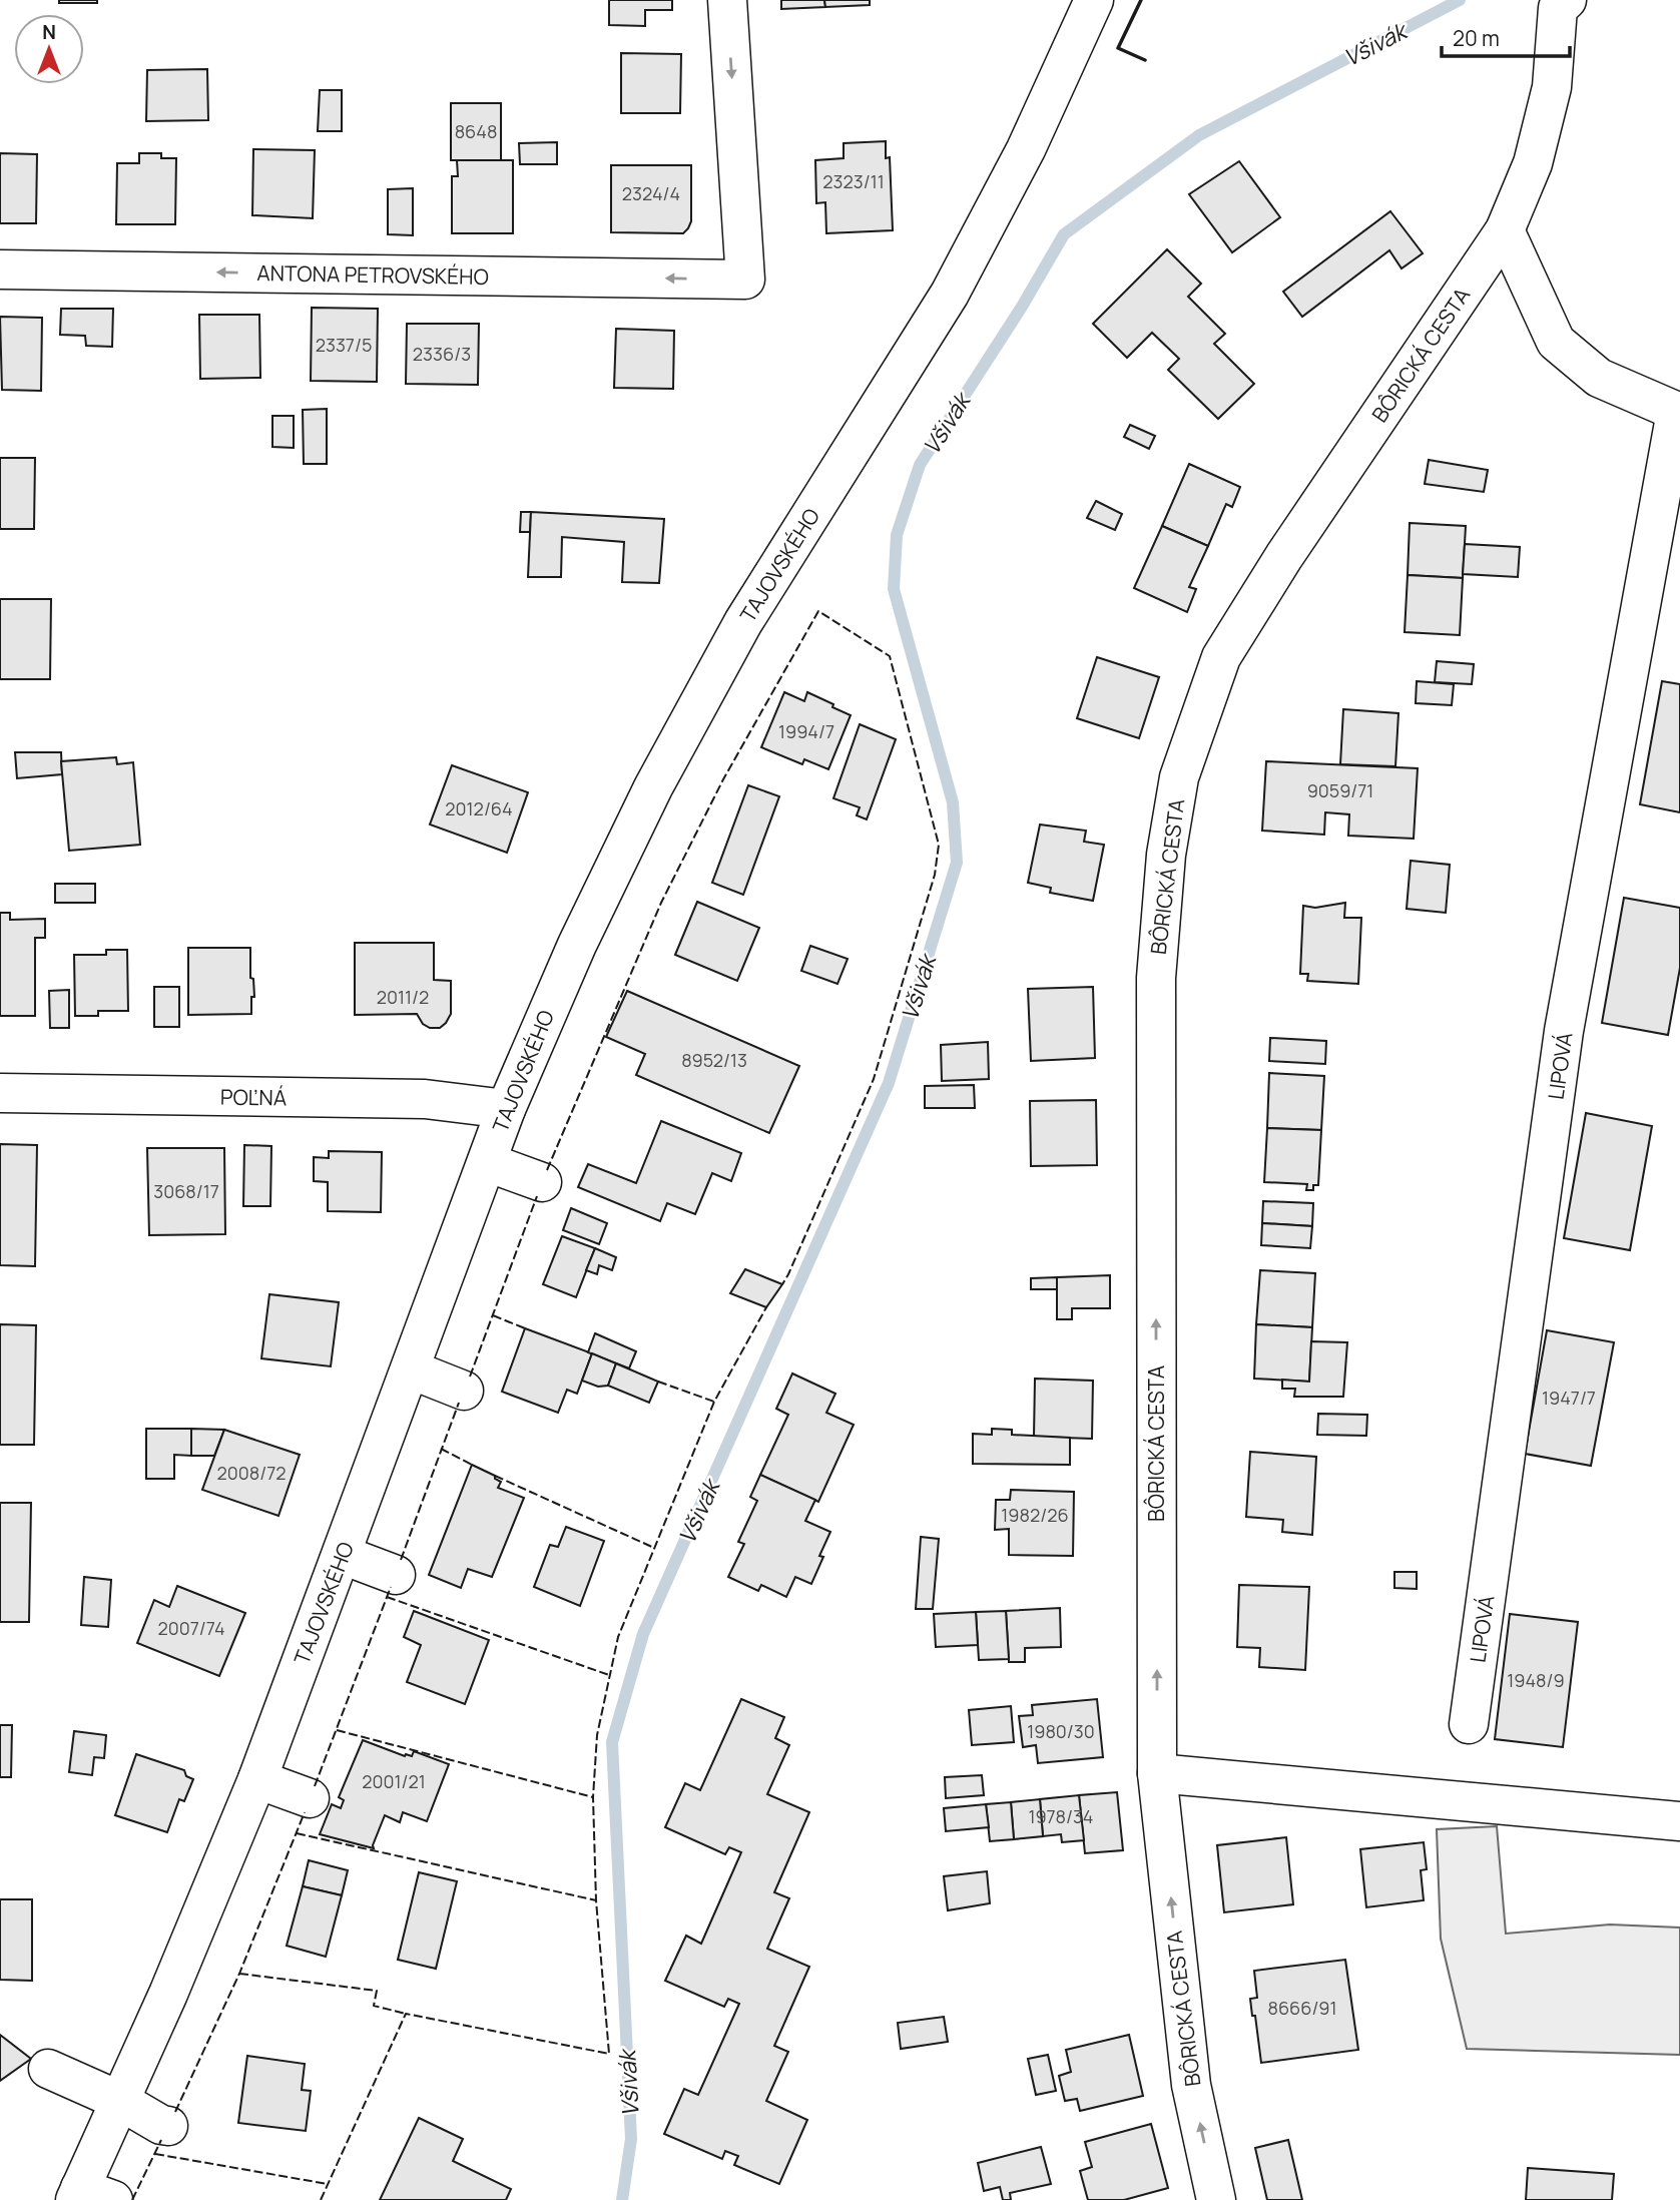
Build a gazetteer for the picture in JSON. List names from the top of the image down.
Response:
{
  "streets": {
    "street": [
      "ANTONA PETROVSKÉHO",
      "BÔRICKÁ CESTA",
      "TAJOVSKÉHO",
      "LIPOVÁ",
      "POĽNÁ"
    ]
  },
  "crossings": [
    ["TAJOVSKÉHO", "POĽNÁ"]
  ],
  "one_way": ["BÔRICKÁ CESTA"],
  "water": ["Všivák"],
  "house_numbers": [
    "8648",
    "2323/11",
    "2324/4",
    "2337/5",
    "2336/3",
    "1994/7",
    "9059/71",
    "2012/64",
    "2011/2",
    "8952/13",
    "3068/17",
    "1947/7",
    "2008/72",
    "1982/26",
    "2007/74",
    "1948/9",
    "1980/30",
    "2001/21",
    "1978/34",
    "8666/91"
  ],
  "scale_bar": "20 m",
  "north": "top"
}
